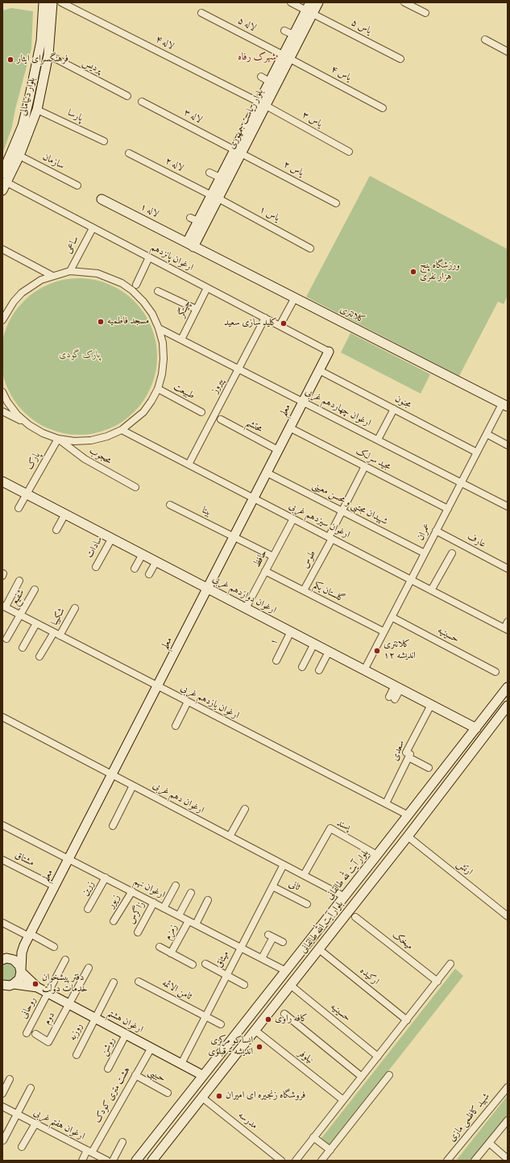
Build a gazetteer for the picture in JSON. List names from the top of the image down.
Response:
{
  "streets": {
    "street": [
      "لاله ۵",
      "یاس ۵",
      "لاله ۴",
      "پردیس",
      "یاس ۴",
      "بلوار دنیامالی",
      "پارسا",
      "لاله ۳",
      "بلوار ریاست جمهوری",
      "یاس ۳",
      "سازمان",
      "لاله ۲",
      "یاس ۲",
      "لاله ۱",
      "یاس ۱",
      "ساعی",
      "ارغوان پانزدهم",
      "چیتگر",
      "کلانتری",
      "پیروز",
      "طبیعت",
      "مجنون",
      "ارغوان چهاردهم غربی",
      "معلم",
      "محتشم",
      "محجوب",
      "مجید سرلک",
      "پارک",
      "شهیدان مجتبی و محسن معینی",
      "بیتا",
      "ارغوان سیزدهم غربی",
      "عمران",
      "عارف",
      "سادات",
      "حافظ",
      "طوس",
      "گلستان یکم",
      "ارغوان دوازدهم غربی",
      "شفیع",
      "شکیبا",
      "حسینیه",
      "۱",
      "ارغوان یازدهم غربی",
      "سعدی",
      "ارغوان دهم غربی",
      "پسند",
      "مشتاق",
      "ارتش",
      "بلوار آیت لله طالقانی",
      "ثانی",
      "زرین",
      "ارغوان نهم",
      "زیور",
      "زاگرس",
      "بلوار آیت الله طالقانی",
      "زمزم",
      "میخک",
      "میثاق",
      "ارکیده",
      "ثامن الائمه",
      "روحانی",
      "دوم",
      "ارغوان هشتم",
      "روزبه",
      "روشن",
      "نیلوفر",
      "حبیبی",
      "هشت متری کودک",
      "شهید کاظمی مازی",
      "مدرسه",
      "ارغوان هفتم غربی"
    ]
  },
  "crossings": [
    ["لاله ۵", "یاس ۴"],
    ["لاله ۵", "بلوار ریاست جمهوری"],
    ["یاس ۵", "بلوار ریاست جمهوری"],
    ["لاله ۴", "بلوار ریاست جمهوری"],
    ["لاله ۴", "یاس ۳"],
    ["پردیس", "بلوار دنیامالی"],
    ["یاس ۴", "بلوار ریاست جمهوری"],
    ["بلوار دنیامالی", "پارسا"],
    ["بلوار دنیامالی", "سازمان"],
    ["بلوار دنیامالی", "ارغوان پانزدهم"],
    ["لاله ۳", "بلوار ریاست جمهوری"],
    ["لاله ۳", "یاس ۲"],
    ["بلوار ریاست جمهوری", "یاس ۳"],
    ["بلوار ریاست جمهوری", "لاله ۲"],
    ["بلوار ریاست جمهوری", "یاس ۲"],
    ["بلوار ریاست جمهوری", "لاله ۱"],
    ["بلوار ریاست جمهوری", "یاس ۱"],
    ["بلوار ریاست جمهوری", "کلانتری"],
    ["لاله ۲", "یاس ۱"],
    ["لاله ۱", "کلانتری"],
    ["ساعی", "ارغوان پانزدهم"],
    ["ارغوان پانزدهم", "چیتگر"],
    ["ارغوان پانزدهم", "پیروز"],
    ["ارغوان پانزدهم", "معلم"],
    ["چیتگر", "ارغوان چهاردهم غربی"],
    ["کلانتری", "عمران"],
    ["پیروز", "ارغوان چهاردهم غربی"],
    ["پیروز", "ارغوان سیزدهم غربی"],
    ["مجنون", "معلم"],
    ["مجنون", "عمران"],
    ["ارغوان چهاردهم غربی", "معلم"],
    ["ارغوان چهاردهم غربی", "عمران"],
    ["معلم", "محتشم"],
    ["معلم", "مجید سرلک"],
    ["معلم", "شهیدان مجتبی و محسن معینی"],
    ["معلم", "بیتا"],
    ["معلم", "ارغوان سیزدهم غربی"],
    ["معلم", "ارغوان دوازدهم غربی"],
    ["معلم", "ارغوان یازدهم غربی"],
    ["معلم", "ارغوان دهم غربی"],
    ["معلم", "مشتاق"],
    ["معلم", "ارغوان نهم"],
    ["محجوب", "پارک"],
    ["مجید سرلک", "عمران"],
    ["مجید سرلک", "طوس"],
    ["پارک", "ارغوان دوازدهم غربی"],
    ["شهیدان مجتبی و محسن معینی", "عمران"],
    ["شهیدان مجتبی و محسن معینی", "طوس"],
    ["بیتا", "حافظ"],
    ["ارغوان سیزدهم غربی", "عمران"],
    ["ارغوان سیزدهم غربی", "حافظ"],
    ["ارغوان سیزدهم غربی", "طوس"],
    ["عمران", "عارف"],
    ["عمران", "گلستان یکم"],
    ["عمران", "ارغوان دوازدهم غربی"],
    ["عمران", "حسینیه"],
    ["سادات", "ارغوان دوازدهم غربی"],
    ["حافظ", "گلستان یکم"],
    ["حافظ", "ارغوان دوازدهم غربی"],
    ["طوس", "گلستان یکم"],
    ["ارغوان دوازدهم غربی", "۱"],
    ["ارغوان دوازدهم غربی", "سعدی"],
    ["ارغوان دوازدهم غربی", "بلوار آیت لله طالقانی"],
    ["شفیع", "ارغوان یازدهم غربی"],
    ["شکیبا", "ارغوان یازدهم غربی"],
    ["حسینیه", "بلوار آیت الله طالقانی"],
    ["ارغوان یازدهم غربی", "سعدی"],
    ["ارغوان یازدهم غربی", "بلوار آیت لله طالقانی"],
    ["ارغوان دهم غربی", "پسند"],
    ["ارغوان دهم غربی", "بلوار آیت لله طالقانی"],
    ["ارغوان دهم غربی", "میثاق"],
    ["پسند", "بلوار آیت لله طالقانی"],
    ["ارتش", "بلوار آیت الله طالقانی"],
    ["بلوار آیت لله طالقانی", "ارغوان نهم"],
    ["بلوار آیت لله طالقانی", "ارغوان هشتم"],
    ["ثانی", "میثاق"],
    ["زرین", "ارغوان نهم"],
    ["ارغوان نهم", "زیور"],
    ["ارغوان نهم", "زاگرس"],
    ["ارغوان نهم", "زمزم"],
    ["ارغوان نهم", "میثاق"],
    ["بلوار آیت الله طالقانی", "ارکیده"],
    ["بلوار آیت الله طالقانی", "نیلوفر"],
    ["بلوار آیت الله طالقانی", "مدرسه"],
    ["میثاق", "ثامن الائمه"],
    ["میثاق", "ارغوان هشتم"],
    ["روحانی", "ارغوان هشتم"],
    ["دوم", "ارغوان هشتم"],
    ["ارغوان هشتم", "روزبه"],
    ["ارغوان هشتم", "روشن"],
    ["ارغوان هشتم", "هشت متری کودک"],
    ["حبیبی", "هشت متری کودک"],
    ["هشت متری کودک", "ارغوان هفتم غربی"]
  ],
  "districts": ["شهرک رفاه"],
  "parks": ["پارک گودی"],
  "places": [
    "فرهنگسرای ایثار",
    "ورزشگاه پنج هزار نفری",
    "مسجد فاطمیه",
    "کلید سازی سعید",
    "کلانتری ۱۲ اندیشه",
    "دفتر پیشخوان خدمات دولت",
    "کافه راوی",
    "ایساکو مرکزی اندیشه - قبلوی",
    "فروشگاه زنجیره ای امیران"
  ]
}
